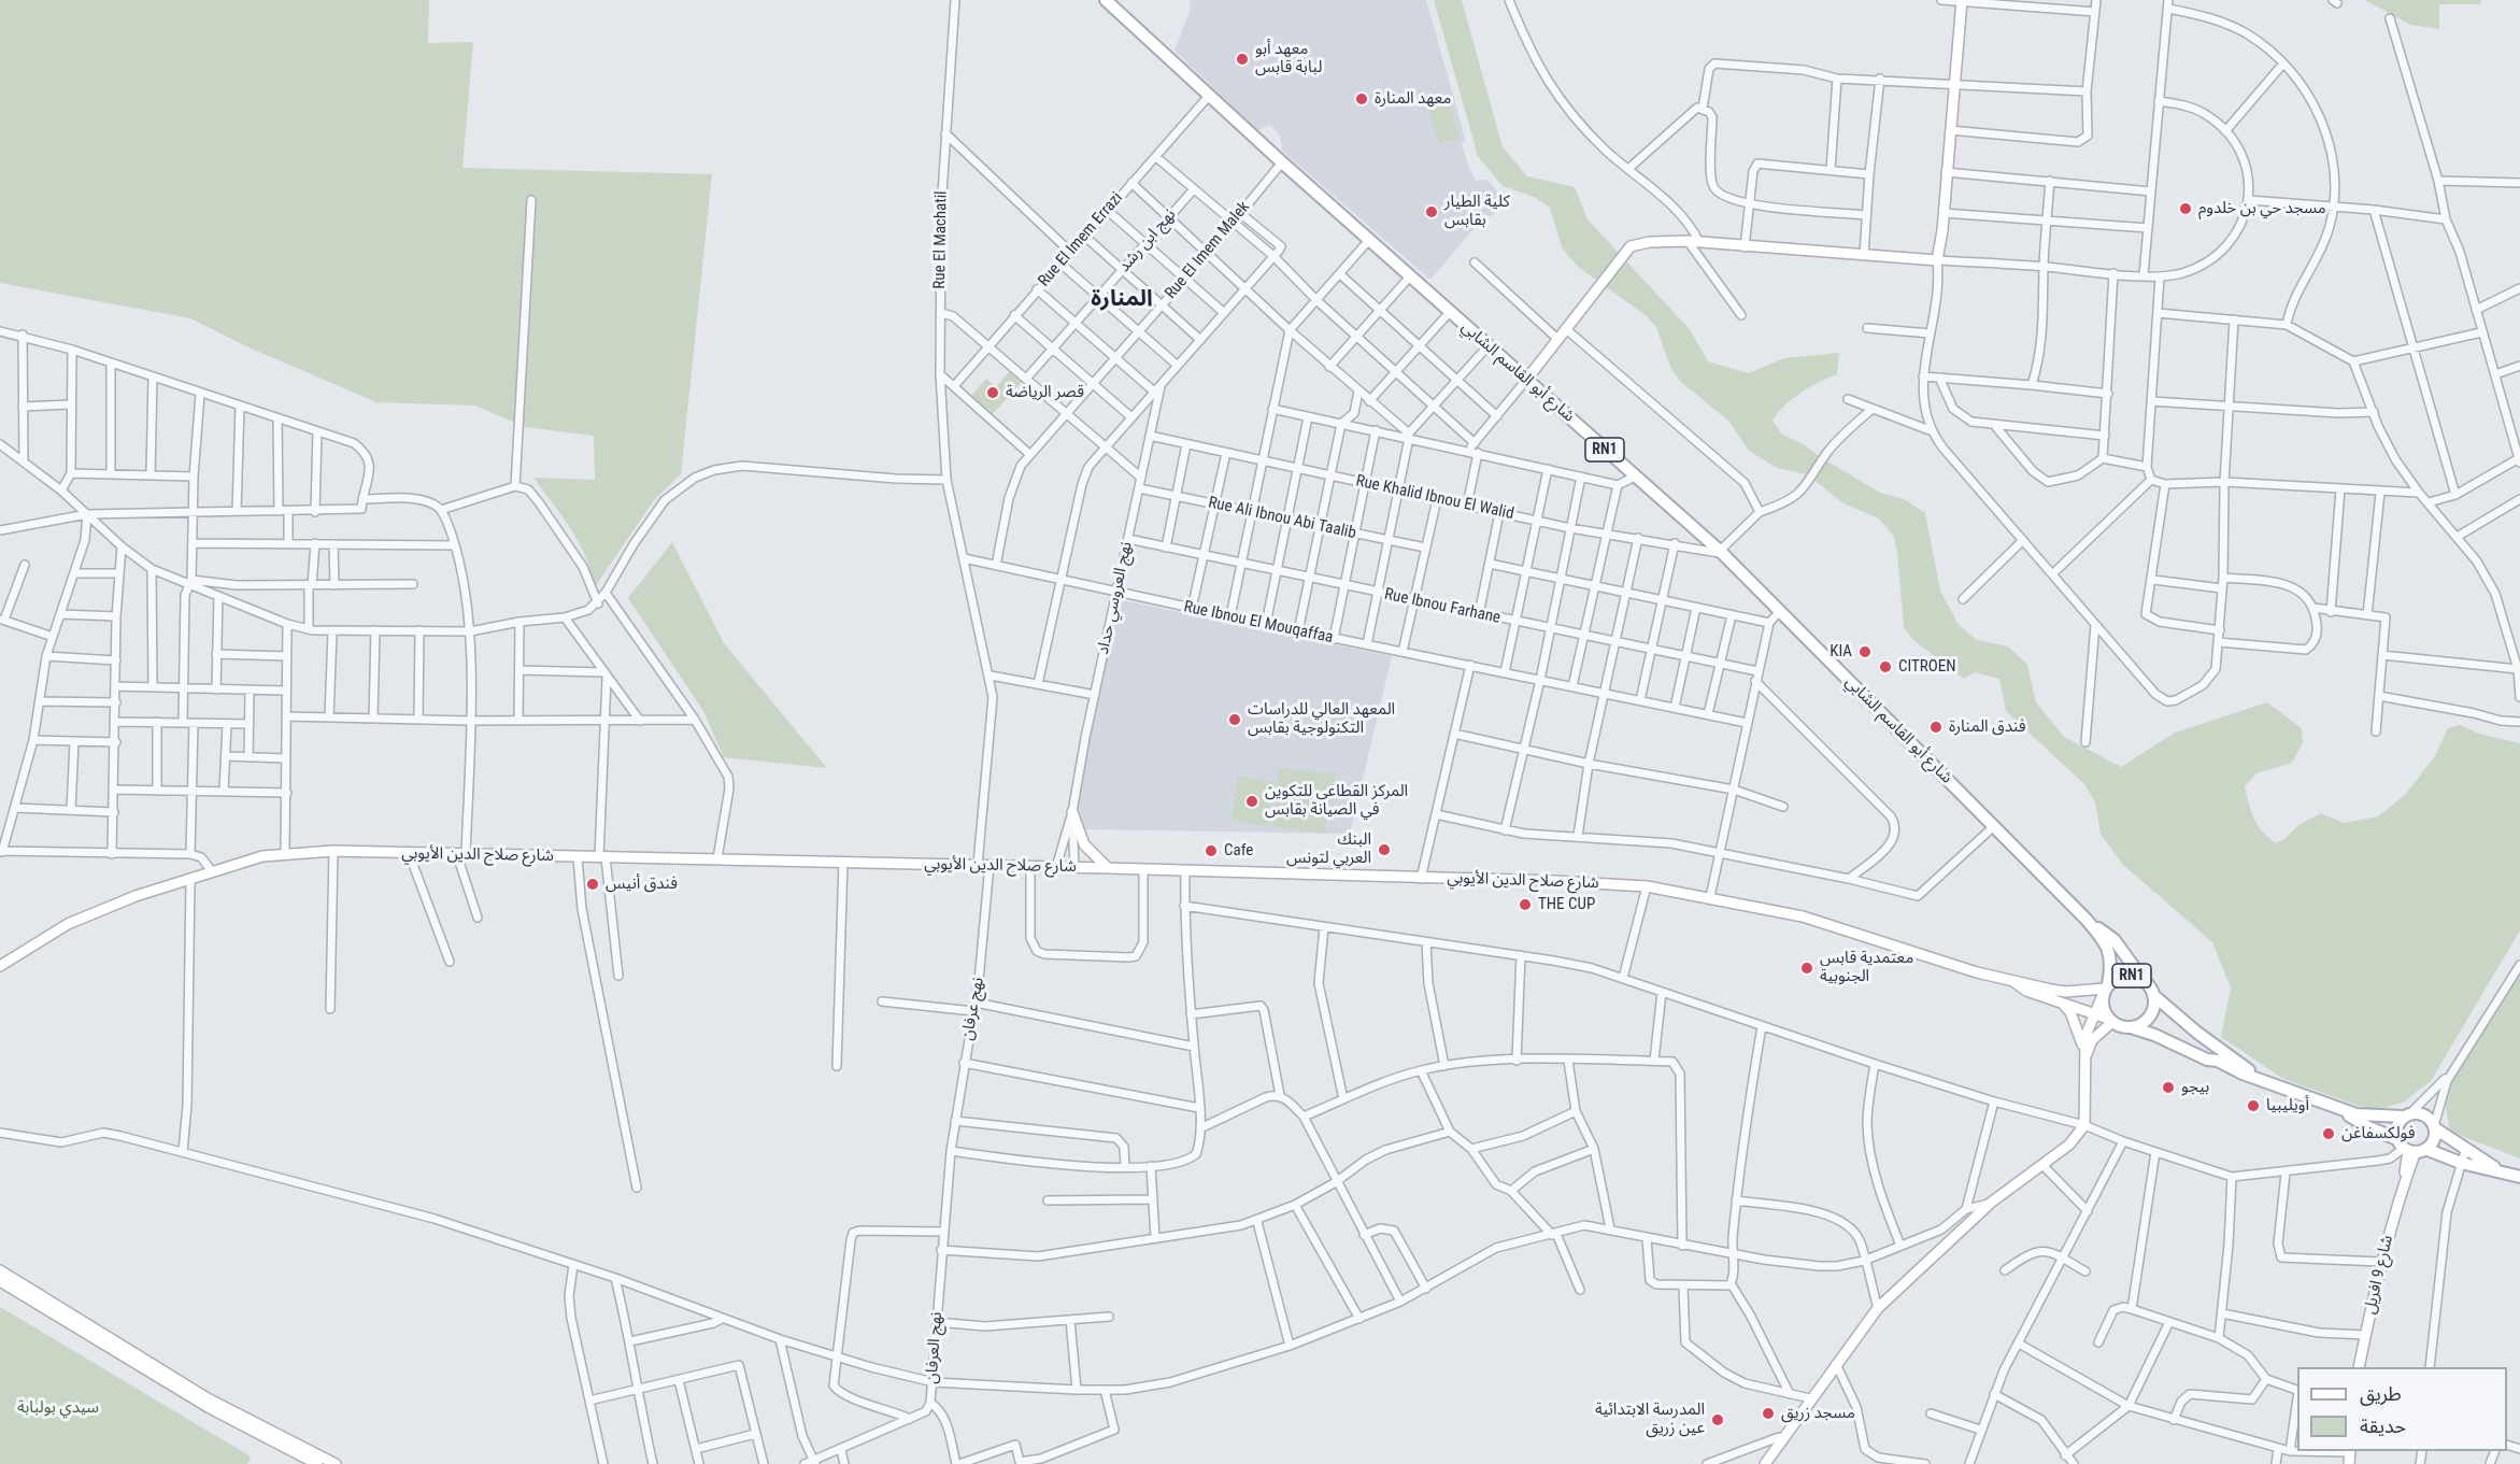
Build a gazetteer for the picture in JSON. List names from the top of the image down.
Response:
{
  "streets": {
    "main road": [
      "شارع أبو القاسم الشابي",
      "RN1",
      "شارع صلاح الدين الأيوبي",
      "شارع 9 افريل"
    ],
    "street": [
      "Rue El Machatil",
      "Rue El Imem Errazi",
      "نهج ابن رشد",
      "Rue El Imem Malek",
      "Rue Khalid Ibnou El Walid",
      "Rue Ali Ibnou Abi Taalib",
      "نهج العروسي حداد",
      "Rue Ibnou Farhane",
      "Rue Ibnou El Mouqaffaa",
      "نهج عرفان",
      "نهج العرفان"
    ]
  },
  "crossings": [
    ["Rue El Machatil", "Rue Ibnou El Mouqaffaa"],
    ["Rue El Machatil", "نهج عرفان"],
    ["Rue El Imem Errazi", "شارع أبو القاسم الشابي"],
    ["Rue El Imem Malek", "شارع أبو القاسم الشابي"],
    ["Rue El Imem Malek", "Rue Ibnou El Mouqaffaa"],
    ["شارع أبو القاسم الشابي", "RN1"],
    ["شارع أبو القاسم الشابي", "Rue Khalid Ibnou El Walid"],
    ["شارع أبو القاسم الشابي", "شارع صلاح الدين الأيوبي"],
    ["RN1", "شارع صلاح الدين الأيوبي"],
    ["RN1", "شارع 9 افريل"],
    ["Rue Khalid Ibnou El Walid", "نهج العروسي حداد"],
    ["Rue Ali Ibnou Abi Taalib", "نهج العروسي حداد"],
    ["نهج العروسي حداد", "Rue Ibnou Farhane"],
    ["نهج العروسي حداد", "Rue Ibnou El Mouqaffaa"],
    ["شارع صلاح الدين الأيوبي", "نهج عرفان"],
    ["نهج عرفان", "نهج العرفان"]
  ],
  "districts": ["المنارة"],
  "parks": ["سيدي بولبابة"],
  "places": [
    "معهد أبو لبابة قابس",
    "معهد المنارة",
    "مسجد حي بن خلدوم",
    "كلية الطيار بقابس",
    "قصر الرياضة",
    "KIA",
    "CITROEN",
    "المعهد العالي للدراسات التكنولوجية بقابس",
    "فندق المنارة",
    "المركز القطاعى للتكوين في الصيانة بقابس",
    "البنك العربي لتونس",
    "Cafe",
    "فندق أنيس",
    "THE CUP",
    "معتمدية قابس الجنوبية",
    "بيجو",
    "أويليبيا",
    "فولكسفاغن",
    "مسجد زريق",
    "المدرسة الابتدائية عين زريق"
  ],
  "legend": ["طريق", "حديقة"]
}
